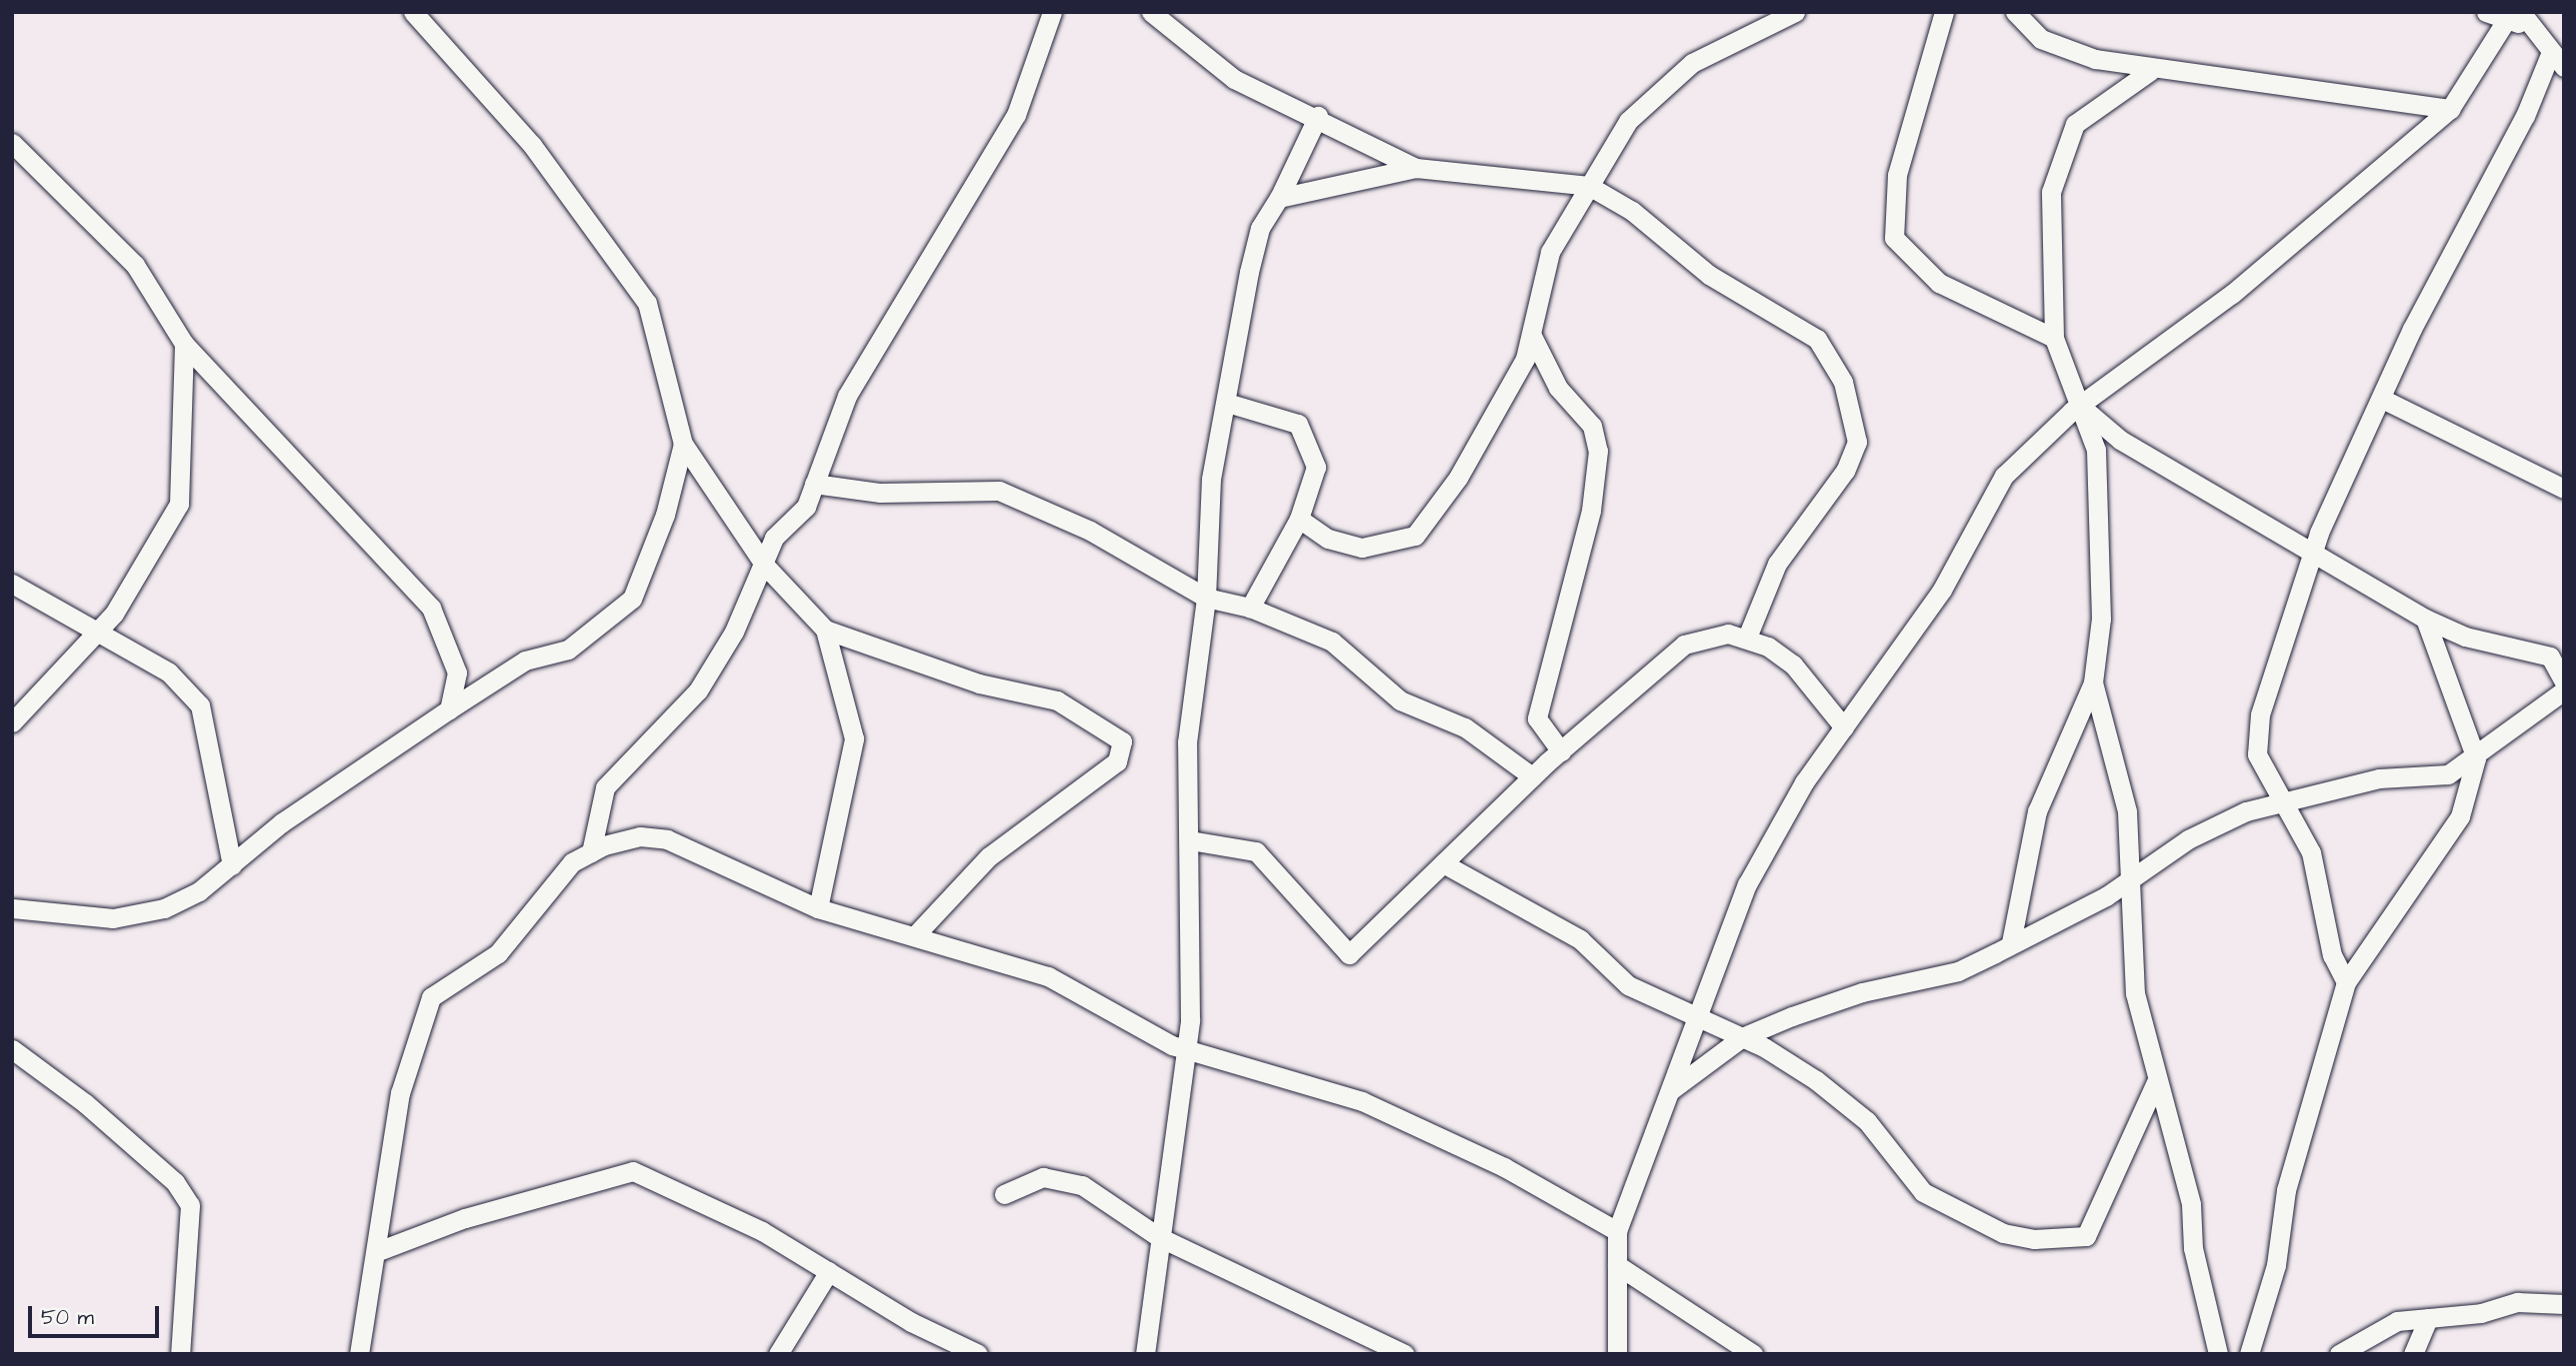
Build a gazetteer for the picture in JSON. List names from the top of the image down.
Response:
{
  "scale_bar": "50 m"
}
